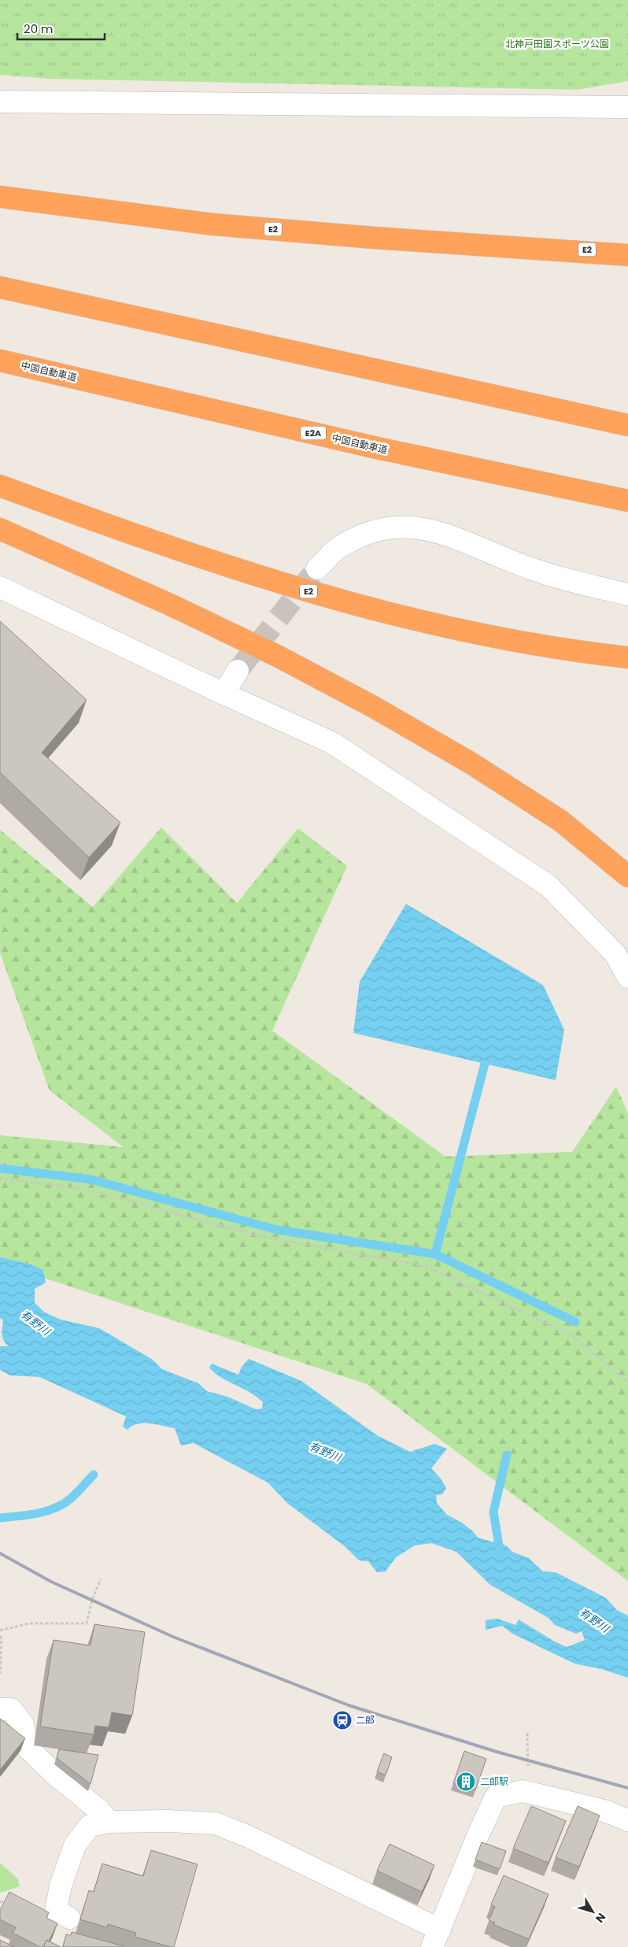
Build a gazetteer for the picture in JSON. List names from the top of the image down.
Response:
{
  "streets": {
    "highway": ["E2", "中国自動車道", "E2A"]
  },
  "water": ["有野川"],
  "parks": ["北神戸田園スポーツ公園"],
  "places": {
    "station": ["二郎"],
    "building": ["二郎駅"]
  },
  "scale_bar": "20 m",
  "north": "bottom right"
}
